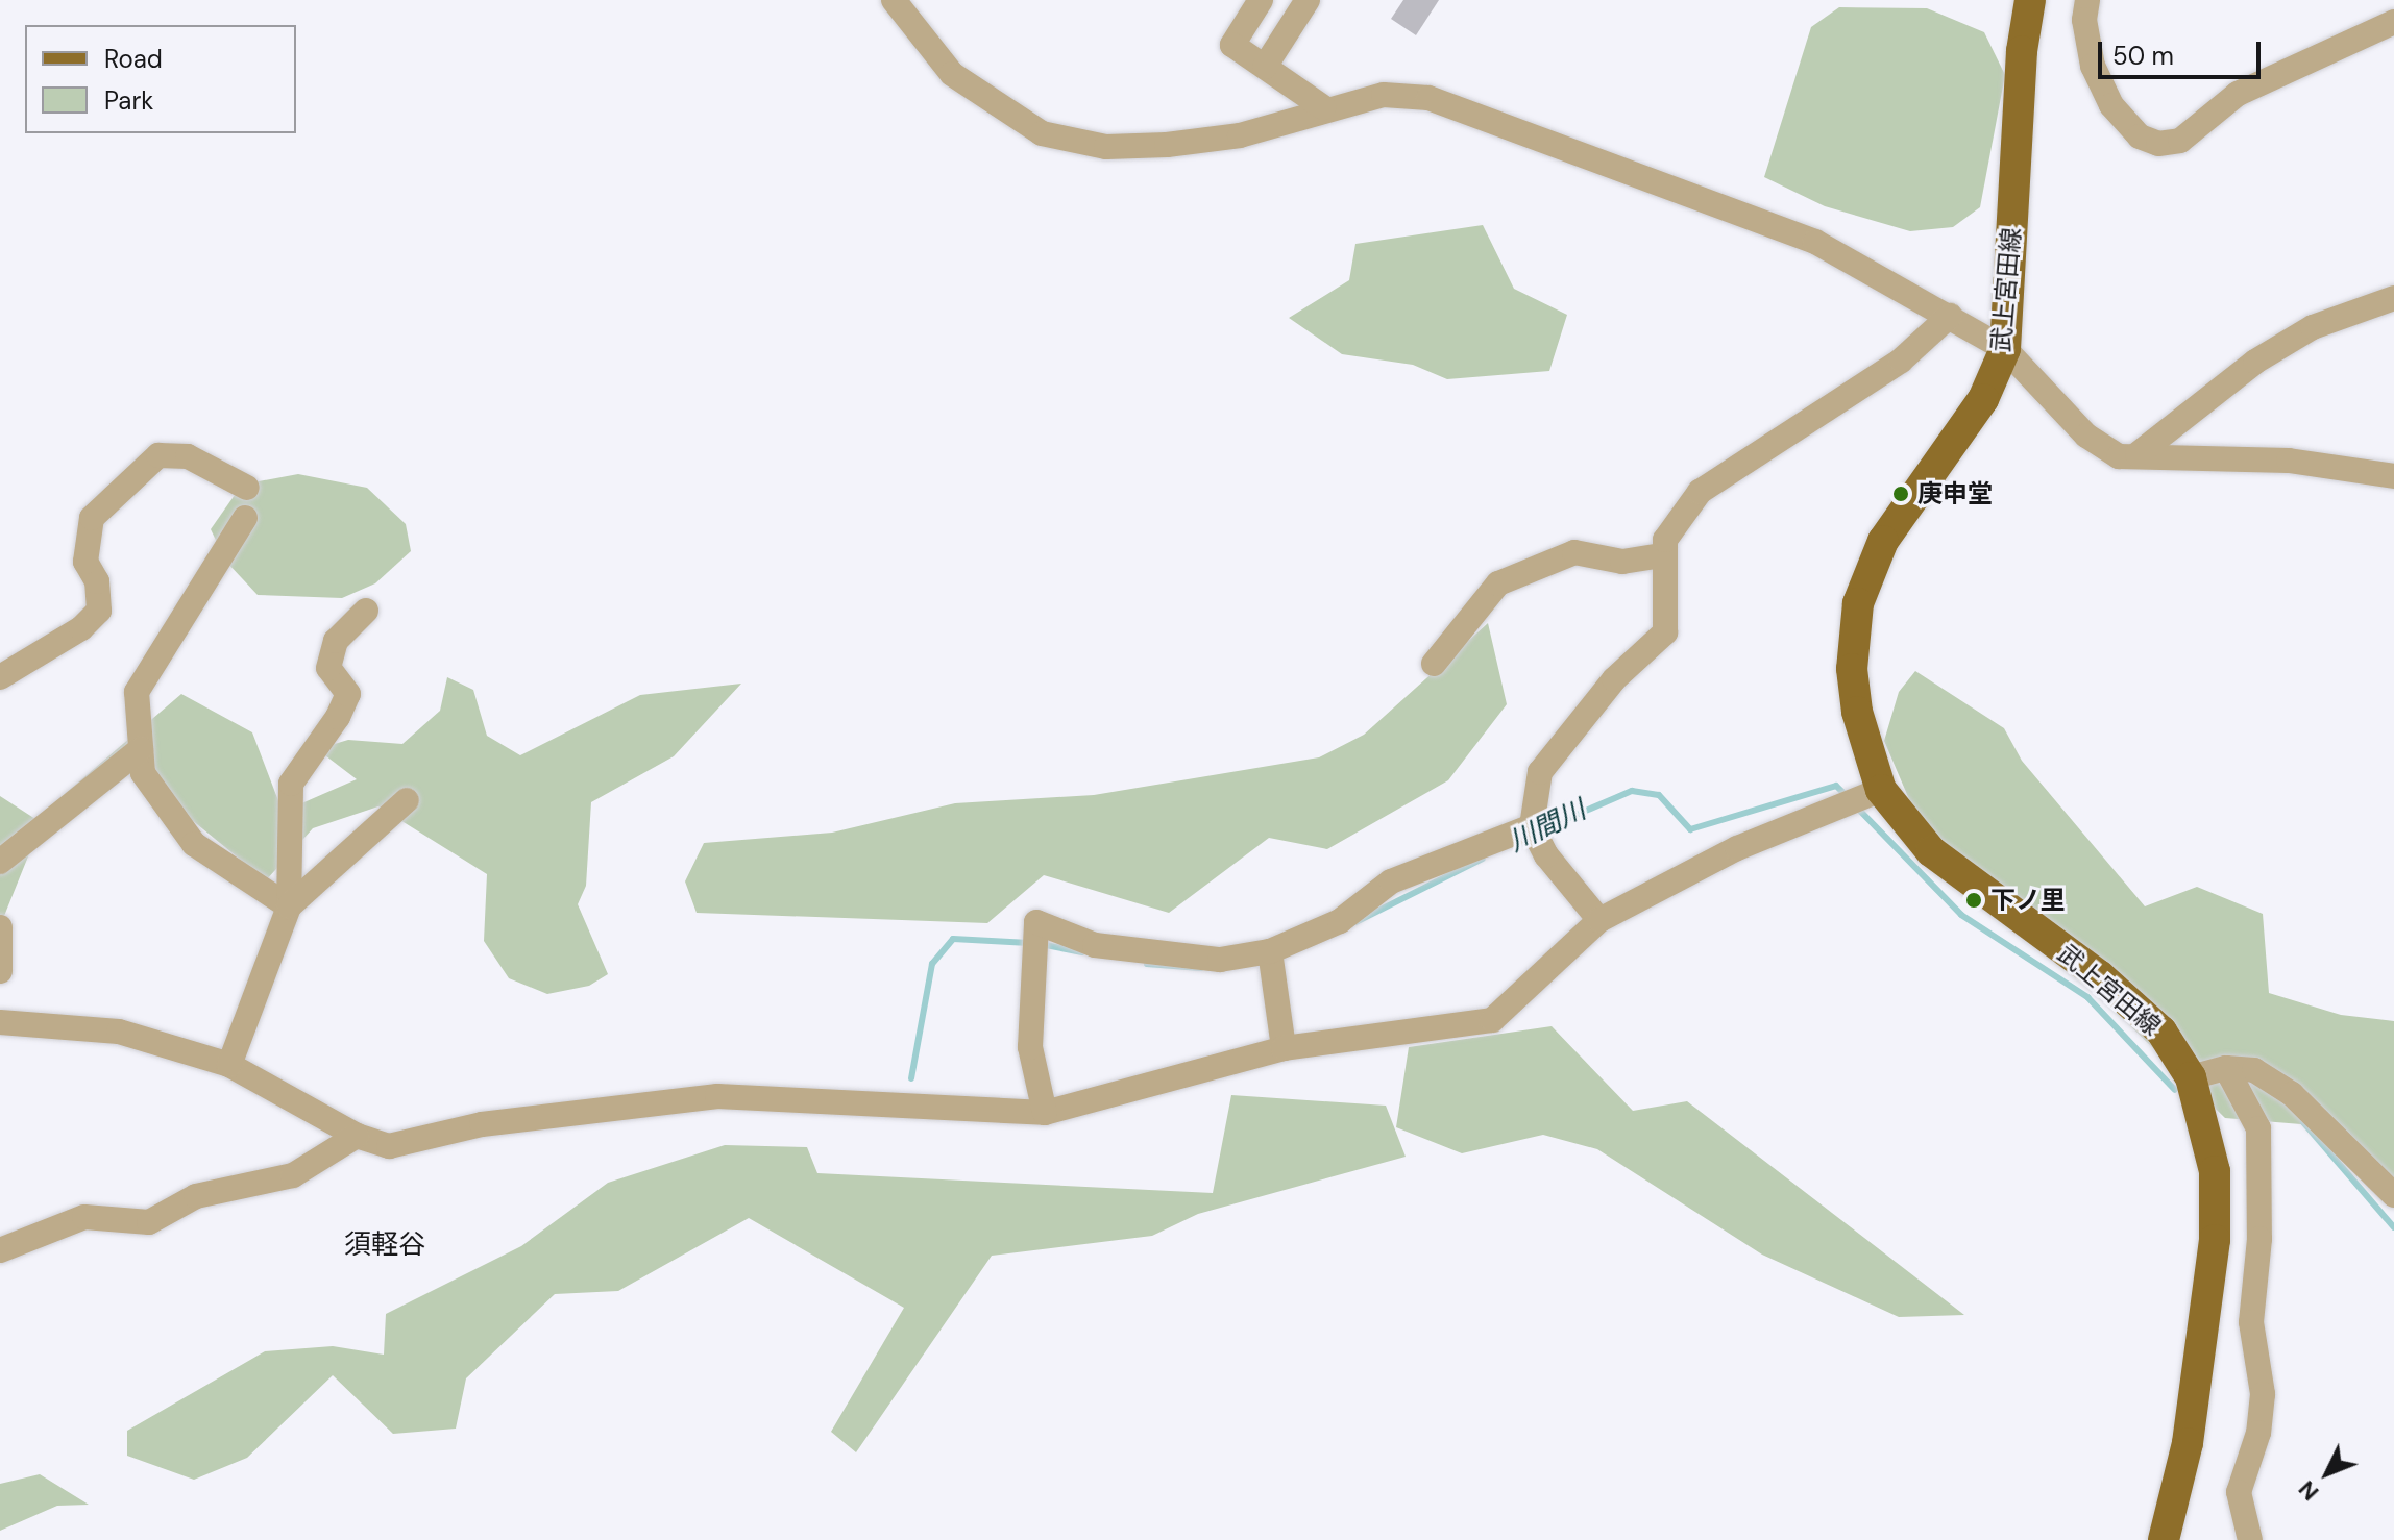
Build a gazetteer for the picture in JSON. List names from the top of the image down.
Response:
{
  "streets": {
    "main road": ["武上宮田線"]
  },
  "districts": ["須軽谷"],
  "water": ["川間川"],
  "places": ["庚申堂", "下ノ里"],
  "legend": ["Road", "Park"],
  "scale_bar": "50 m",
  "north": "bottom left"
}
